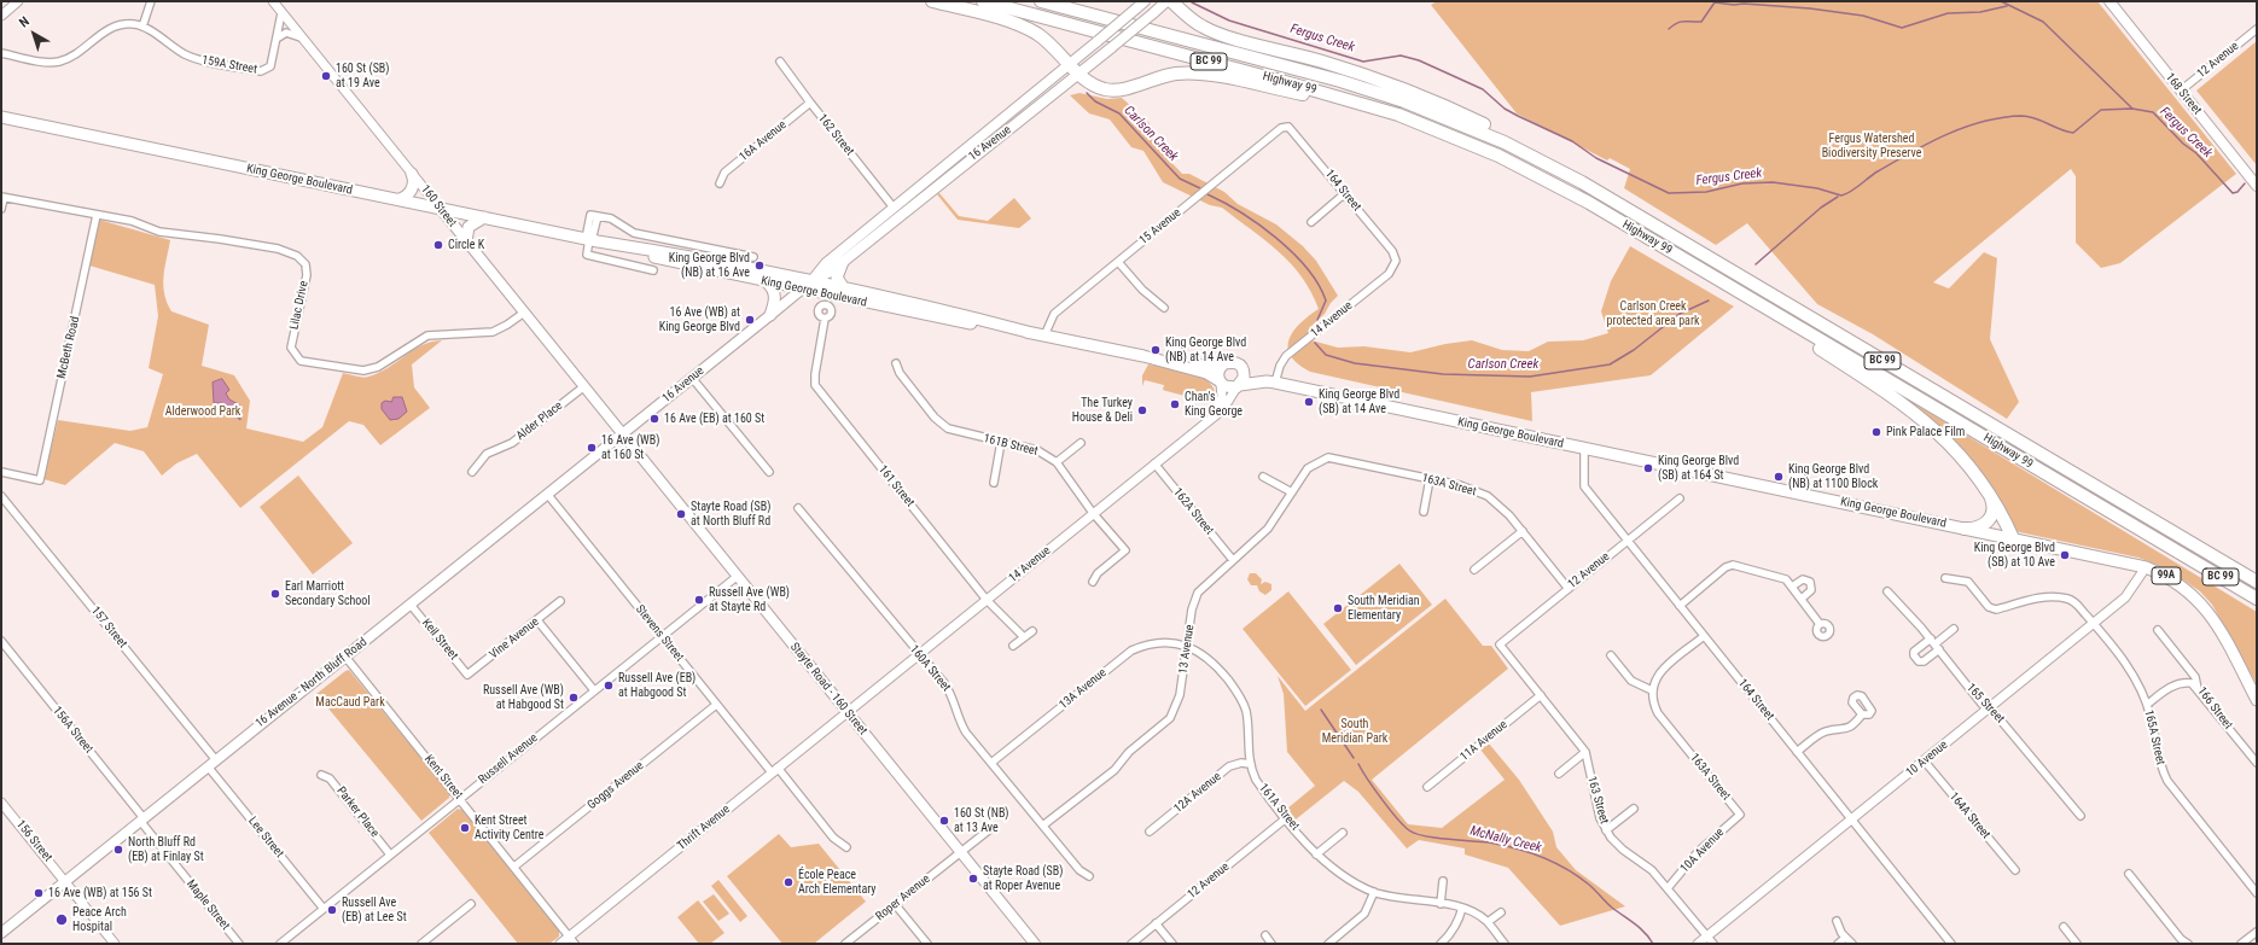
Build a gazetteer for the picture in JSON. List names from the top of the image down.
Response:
{
  "streets": {
    "highway": ["BC 99", "Highway 99"],
    "main road": [
      "168 Street",
      "16 Avenue",
      "King George Boulevard",
      "160 Street",
      "99A",
      "16 Avenue - North Bluff Road",
      "Stayte Road - 160 Street"
    ],
    "street": [
      "12 Avenue",
      "159A Street",
      "162 Street",
      "16A Avenue",
      "164 Street",
      "15 Avenue",
      "Lilac Drive",
      "14 Avenue",
      "McBeth Road",
      "Alder Place",
      "161B Street",
      "163A Street",
      "161 Street",
      "162A Street",
      "157 Street",
      "Stevens Street",
      "Vine Avenue",
      "Keil Street",
      "13 Avenue",
      "160A Street",
      "13A Avenue",
      "165 Street",
      "166 Street",
      "156A Street",
      "165A Street",
      "11A Avenue",
      "Russell Avenue",
      "10 Avenue",
      "Kent Street",
      "Goggs Avenue",
      "12A Avenue",
      "163 Street",
      "161A Street",
      "Parker Place",
      "164A Street",
      "Thrift Avenue",
      "Lee Street",
      "156 Street",
      "10A Avenue",
      "Roper Avenue",
      "Maple Street"
    ]
  },
  "crossings": [
    ["12 Avenue", "168 Street"],
    ["12 Avenue", "164 Street"],
    ["12 Avenue", "163A Street"],
    ["12 Avenue", "163 Street"],
    ["12 Avenue", "161A Street"],
    ["162 Street", "16A Avenue"],
    ["162 Street", "16 Avenue"],
    ["16 Avenue", "King George Boulevard"],
    ["16 Avenue", "160 Street"],
    ["16 Avenue", "16 Avenue - North Bluff Road"],
    ["16 Avenue", "Stayte Road - 160 Street"],
    ["King George Boulevard", "164 Street"],
    ["King George Boulevard", "160 Street"],
    ["King George Boulevard", "15 Avenue"],
    ["King George Boulevard", "14 Avenue"],
    ["King George Boulevard", "10 Avenue"],
    ["164 Street", "15 Avenue"],
    ["164 Street", "14 Avenue"],
    ["164 Street", "10 Avenue"],
    ["160 Street", "Lilac Drive"],
    ["160 Street", "Alder Place"],
    ["160 Street", "16 Avenue - North Bluff Road"],
    ["160 Street", "Stayte Road - 160 Street"],
    ["Lilac Drive", "McBeth Road"],
    ["14 Avenue", "161B Street"],
    ["14 Avenue", "161 Street"],
    ["14 Avenue", "162A Street"],
    ["14 Avenue", "160A Street"],
    ["14 Avenue", "Stayte Road - 160 Street"],
    ["14 Avenue", "Thrift Avenue"],
    ["163A Street", "13 Avenue"],
    ["163A Street", "10A Avenue"],
    ["162A Street", "13 Avenue"],
    ["157 Street", "16 Avenue - North Bluff Road"],
    ["157 Street", "Lee Street"],
    ["Stevens Street", "16 Avenue - North Bluff Road"],
    ["Stevens Street", "Russell Avenue"],
    ["Stevens Street", "Goggs Avenue"],
    ["Stevens Street", "Thrift Avenue"],
    ["Vine Avenue", "Keil Street"],
    ["Keil Street", "16 Avenue - North Bluff Road"],
    ["13 Avenue", "160A Street"],
    ["13 Avenue", "13A Avenue"],
    ["13 Avenue", "161A Street"],
    ["160A Street", "13A Avenue"],
    ["16 Avenue - North Bluff Road", "Stayte Road - 160 Street"],
    ["16 Avenue - North Bluff Road", "156A Street"],
    ["16 Avenue - North Bluff Road", "Kent Street"],
    ["16 Avenue - North Bluff Road", "Lee Street"],
    ["16 Avenue - North Bluff Road", "156 Street"],
    ["16 Avenue - North Bluff Road", "Maple Street"],
    ["Stayte Road - 160 Street", "Russell Avenue"],
    ["Stayte Road - 160 Street", "Thrift Avenue"],
    ["Stayte Road - 160 Street", "Roper Avenue"],
    ["13A Avenue", "161A Street"],
    ["165 Street", "10 Avenue"],
    ["156A Street", "Maple Street"],
    ["165A Street", "10 Avenue"],
    ["11A Avenue", "163 Street"],
    ["Russell Avenue", "Kent Street"],
    ["Russell Avenue", "Parker Place"],
    ["Russell Avenue", "Lee Street"],
    ["10 Avenue", "163 Street"],
    ["10 Avenue", "164A Street"],
    ["Kent Street", "Goggs Avenue"],
    ["Kent Street", "Thrift Avenue"],
    ["12A Avenue", "161A Street"],
    ["163 Street", "10A Avenue"]
  ],
  "water": ["Fergus Creek", "Carlson Creek", "McNally Creek"],
  "parks": [
    "Fergus Watershed Biodiversity Preserve",
    "Carlson Creek protected area park",
    "Alderwood Park",
    "MacCaud Park",
    "South Meridian Park"
  ],
  "places": [
    "160 St (SB) at 19 Ave",
    "Circle K",
    "King George Blvd (NB) at 16 Ave",
    "16 Ave (WB) at King George Blvd",
    "King George Blvd (NB) at 14 Ave",
    "King George Blvd (SB) at 14 Ave",
    "Chan's King George",
    "The Turkey House & Deli",
    "16 Ave (EB) at 160 St",
    "Pink Palace Film",
    "16 Ave (WB) at 160 St",
    "King George Blvd (SB) at 164 St",
    "King George Blvd (NB) at 1100 Block",
    "Stayte Road (SB) at North Bluff Rd",
    "King George Blvd (SB) at 10 Ave",
    "Earl Marriott Secondary School",
    "Russell Ave (WB) at Stayte Rd",
    "South Meridian Elementary",
    "Russell Ave (EB) at Habgood St",
    "Russell Ave (WB) at Habgood St",
    "160 St (NB) at 13 Ave",
    "Kent Street Activity Centre",
    "North Bluff Rd (EB) at Finlay St",
    "Stayte Road (SB) at Roper Avenue",
    "École Peace Arch Elementary",
    "16 Ave (WB) at 156 St",
    "Russell Ave (EB) at Lee St",
    "Peace Arch Hospital"
  ],
  "north": "top left"
}
